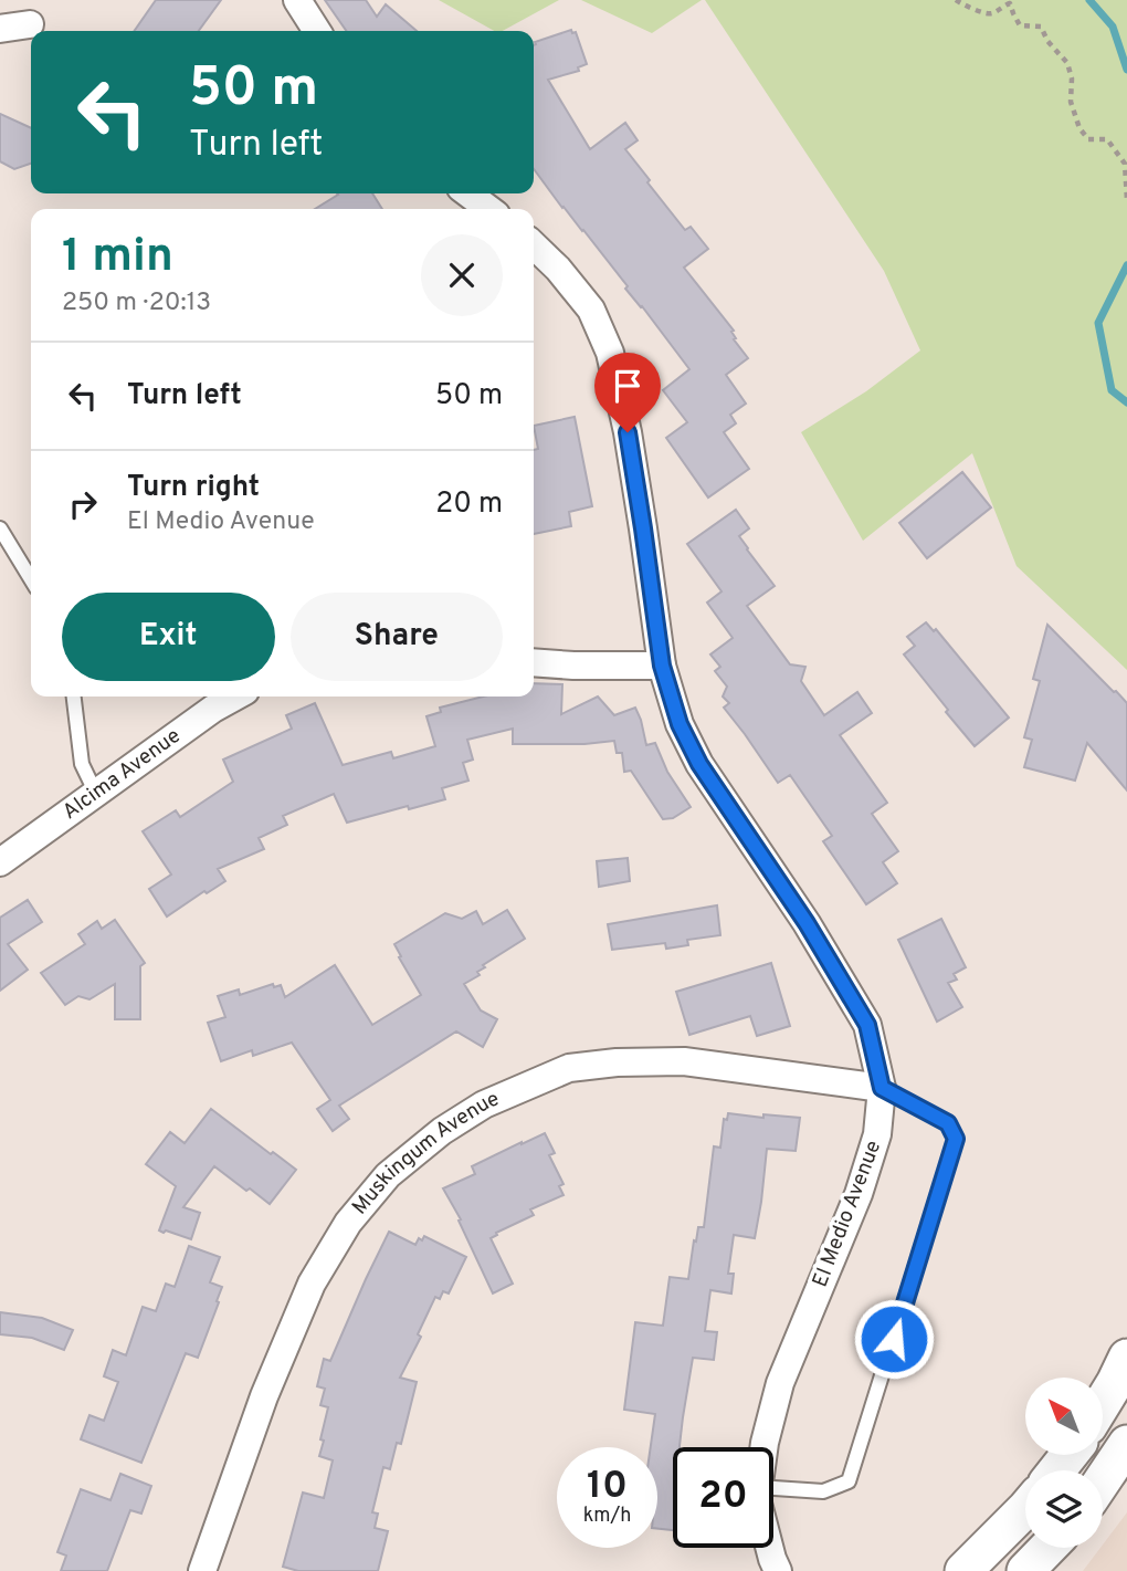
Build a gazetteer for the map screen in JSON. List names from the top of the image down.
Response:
{
  "streets": {
    "street": ["Alcima Avenue", "Muskingum Avenue", "El Medio Avenue"]
  },
  "crossings": [
    ["Muskingum Avenue", "El Medio Avenue"]
  ],
  "north": "top left",
  "page": {
    "turn": ["50 m", "Turn left"],
    "heading": ["1 min", "250 m · 20:13"],
    "list": [
      {
        "name": "Turn left",
        "value": "50 m"
      },
      {
        "name": "Turn right",
        "note": "El Medio Avenue",
        "value": "20 m"
      }
    ],
    "buttons": ["Exit", "Share"],
    "speed": "10 km/h",
    "limit": "20"
  }
}
